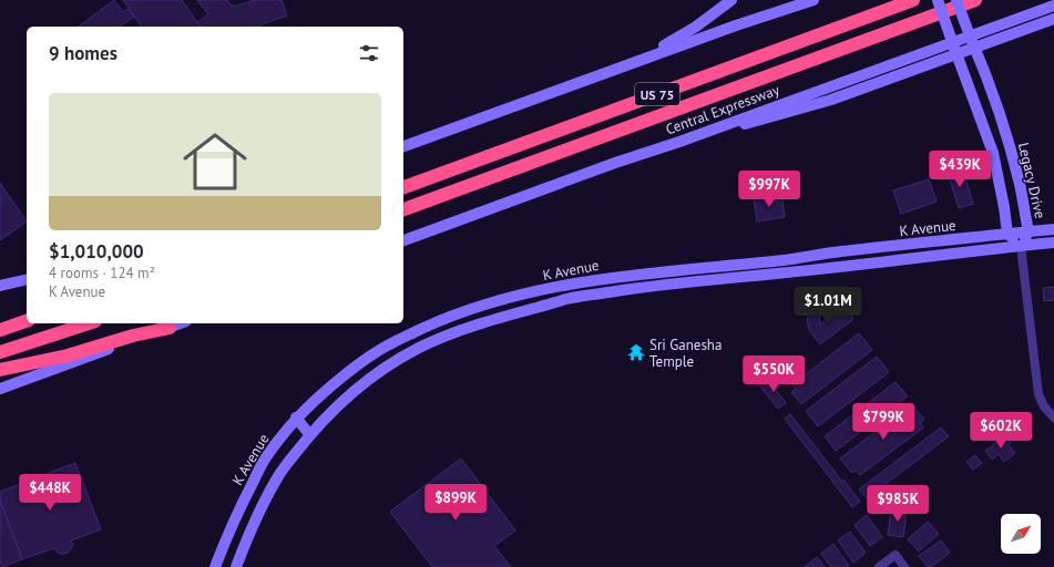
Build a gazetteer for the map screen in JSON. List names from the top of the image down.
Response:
{
  "streets": {
    "highway": ["US 75", "Central Expressway"],
    "main road": ["Legacy Drive", "K Avenue"]
  },
  "crossings": [
    ["Legacy Drive", "K Avenue"]
  ],
  "places": {
    "temple": ["Sri Ganesha Temple"]
  },
  "north": "top right",
  "page": {
    "heading": "9 homes",
    "list": [
      {
        "name": "$1,010,000",
        "note": "4 rooms · 124 m² · K Avenue"
      }
    ],
    "price": [
      "$439K",
      "$997K",
      "$1.01M",
      "$550K",
      "$799K",
      "$602K",
      "$448K",
      "$899K",
      "$985K"
    ]
  }
}
